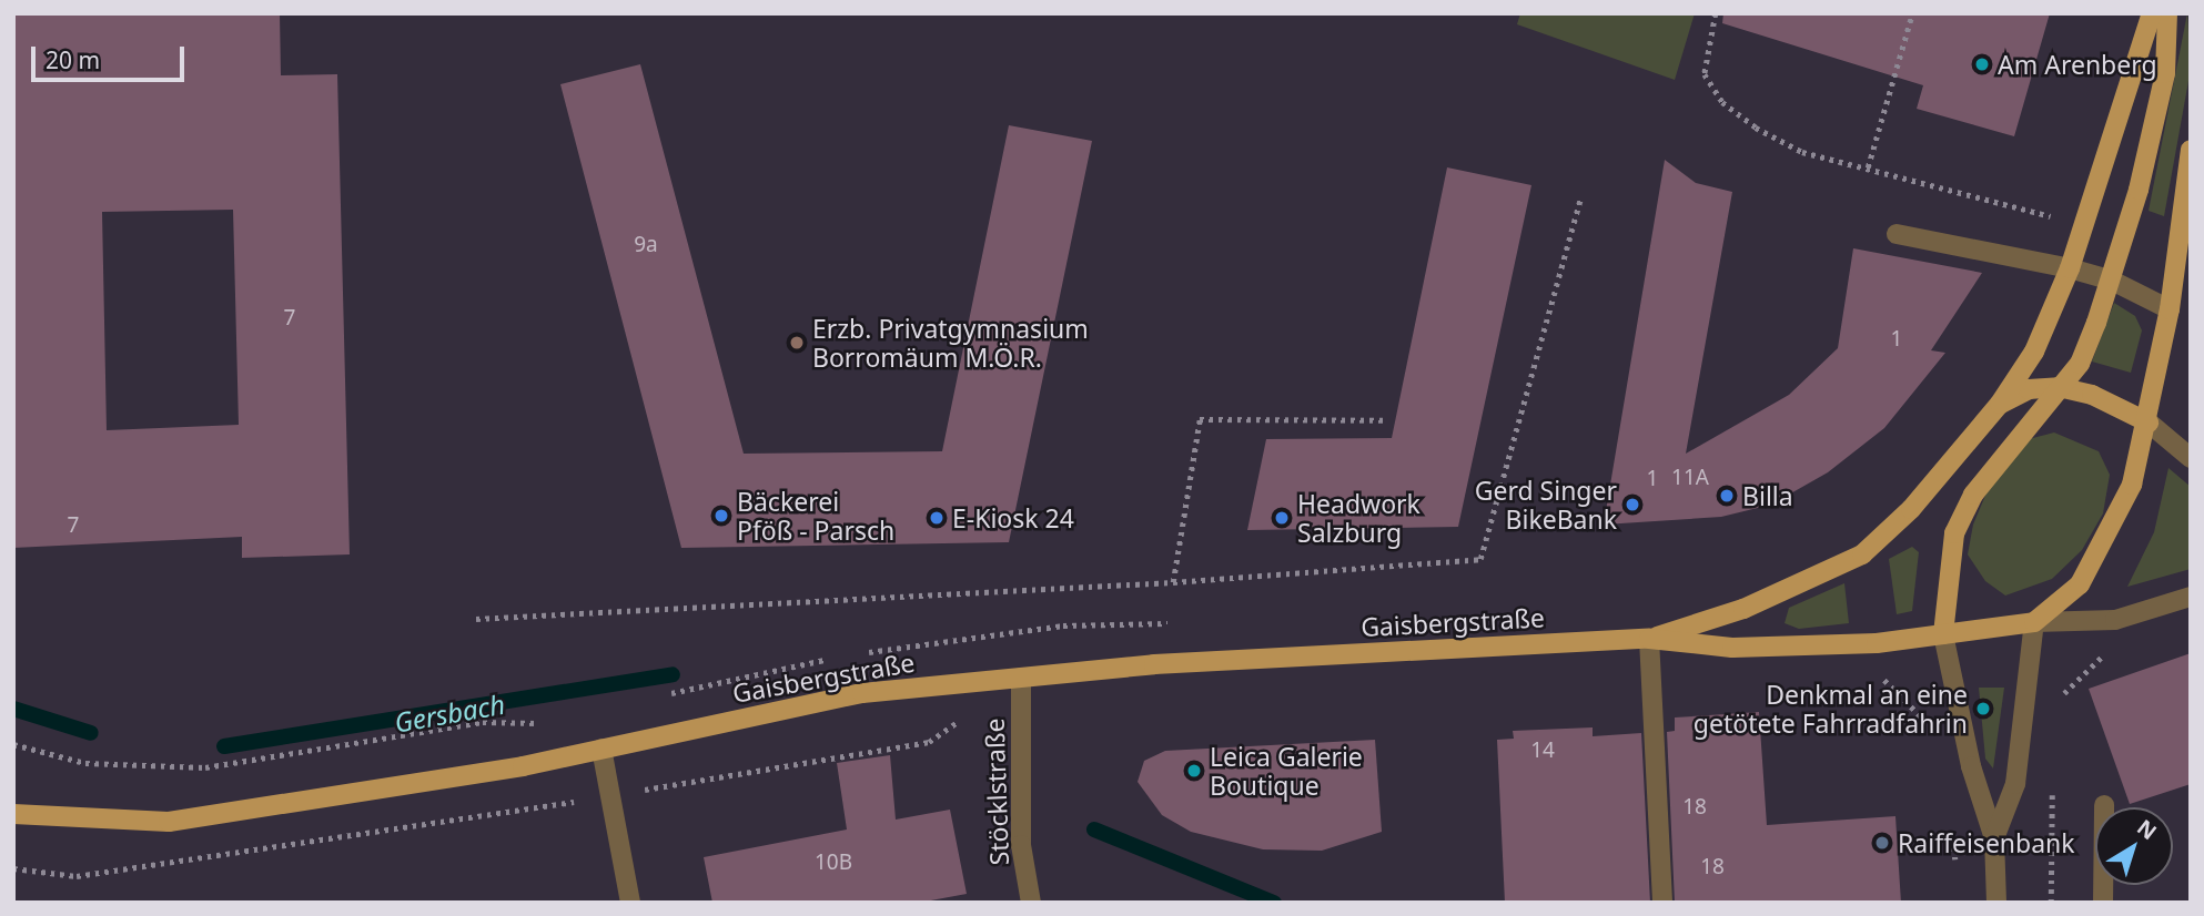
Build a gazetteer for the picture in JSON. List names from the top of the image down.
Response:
{
  "streets": {
    "main road": ["Gaisbergstraße"],
    "street": ["Stöcklstraße"]
  },
  "crossings": [
    ["Gaisbergstraße", "Stöcklstraße"]
  ],
  "water": ["Gersbach"],
  "places": [
    "Am Arenberg",
    "Erzb. Privatgymnasium Borromäum M.Ö.R.",
    "Billa",
    "Gerd Singer BikeBank",
    "Bäckerei Pföß - Parsch",
    "E-Kiosk 24",
    "Headwork Salzburg",
    "Denkmal an eine getötete Fahrradfahrin",
    "Leica Galerie Boutique",
    "Raiffeisenbank"
  ],
  "house_numbers": [
    "9a",
    "7",
    "1",
    "11A",
    "1",
    "7",
    "14",
    "18",
    "10B",
    "18"
  ],
  "scale_bar": "20 m",
  "north": "top right"
}
